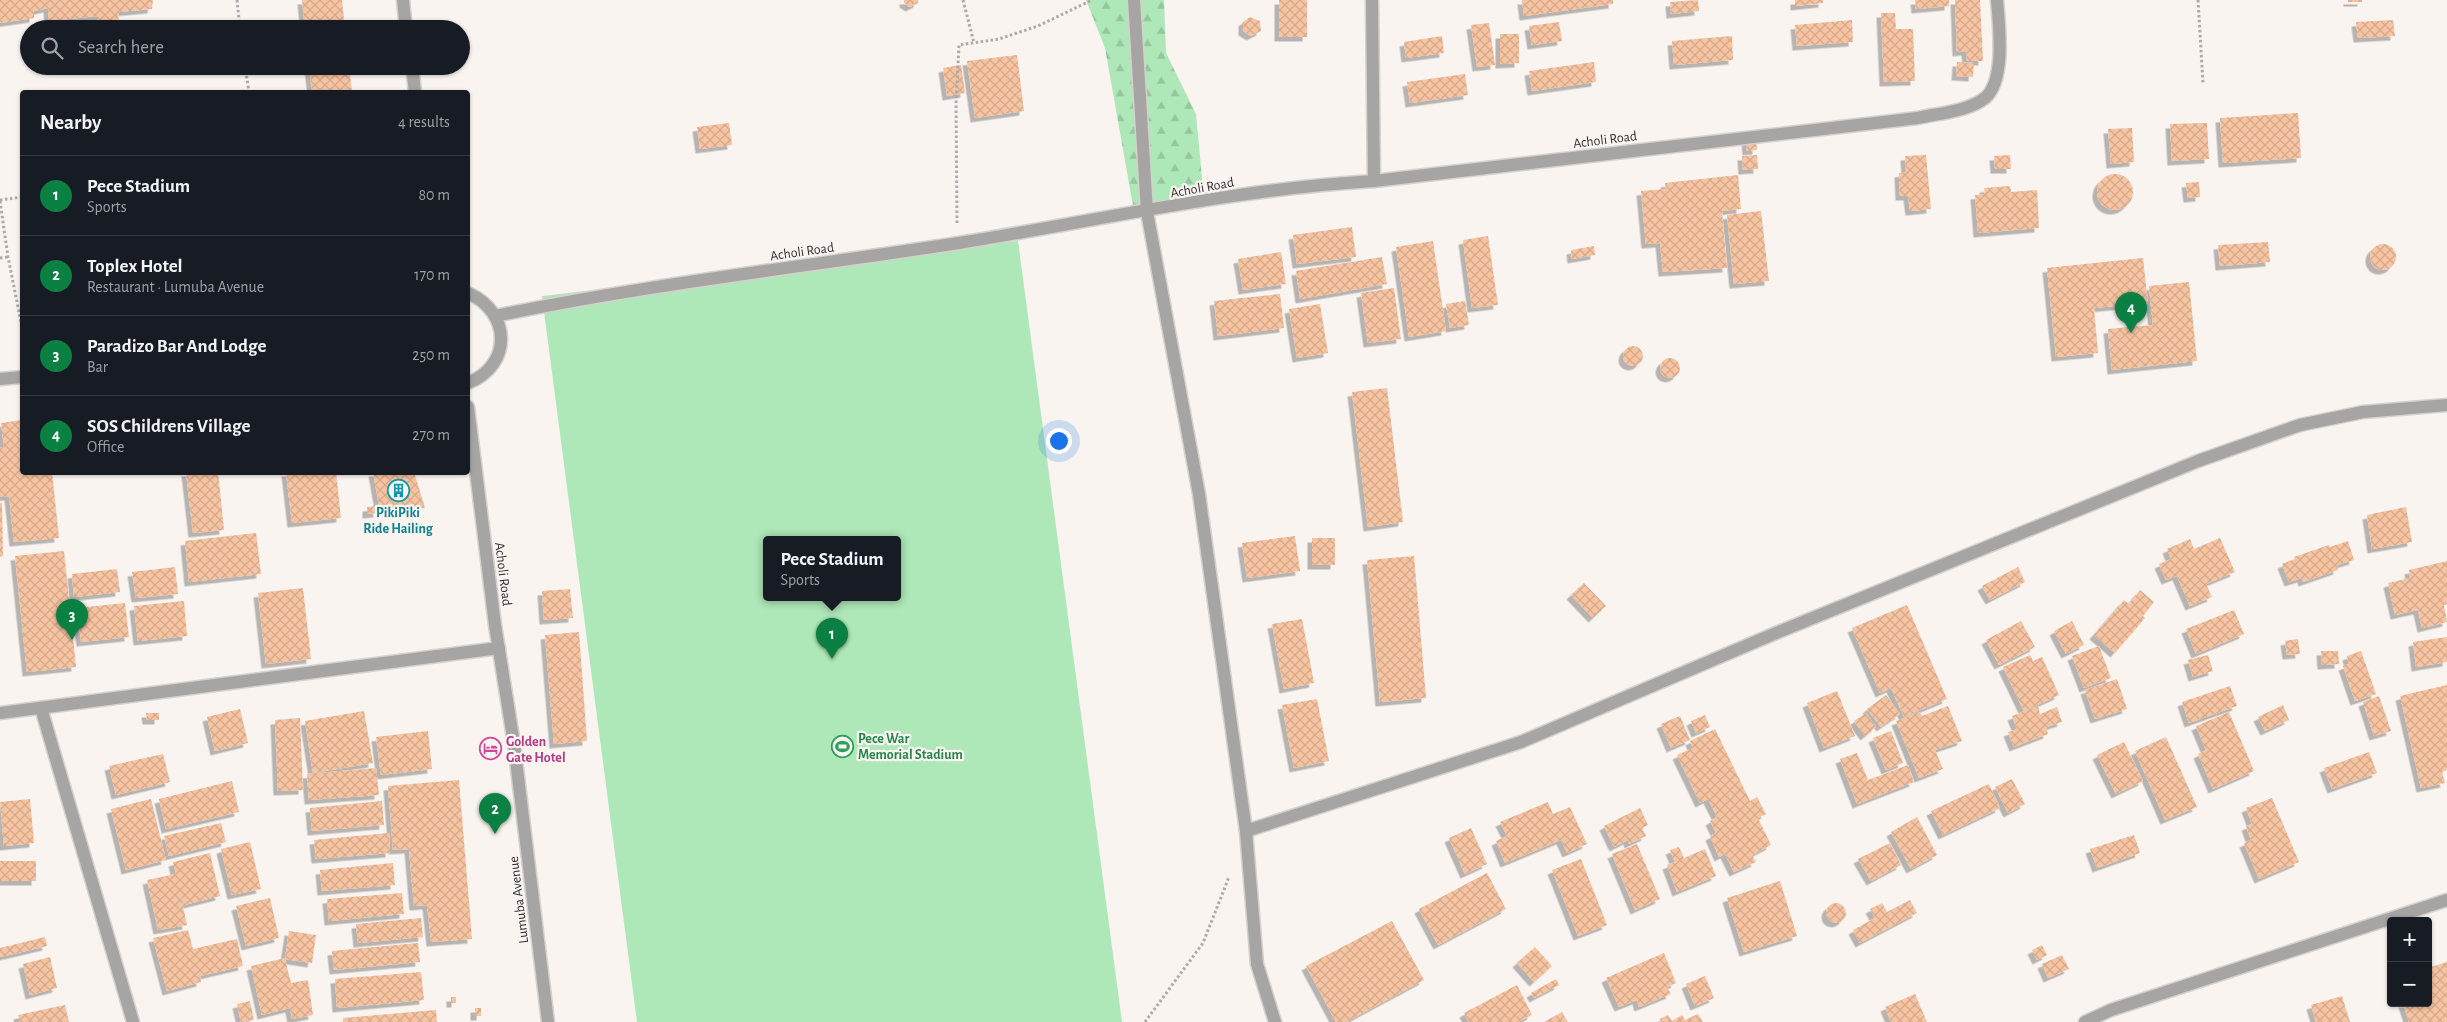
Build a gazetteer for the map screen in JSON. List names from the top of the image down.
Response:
{
  "streets": {
    "street": ["Acholi Road", "Lumuba Avenue"]
  },
  "crossings": [
    ["Acholi Road", "Lumuba Avenue"]
  ],
  "places": {
    "building": ["PikiPiki Ride Hailing"],
    "sports": ["Pece War Memorial Stadium"],
    "hotel": ["Golden Gate Hotel"]
  },
  "page": {
    "search": "Search here",
    "heading": ["Nearby", "4 results"],
    "list": [
      {
        "mark": "1",
        "name": "Pece Stadium",
        "note": "Sports",
        "value": "80 m"
      },
      {
        "mark": "2",
        "name": "Toplex Hotel",
        "note": "Restaurant · Lumuba Avenue",
        "value": "170 m"
      },
      {
        "mark": "3",
        "name": "Paradizo Bar And Lodge",
        "note": "Bar",
        "value": "250 m"
      },
      {
        "mark": "4",
        "name": "SOS Childrens Village",
        "note": "Office",
        "value": "270 m"
      }
    ],
    "pins": [
      "4",
      "3",
      "1",
      "2"
    ],
    "popup": ["Pece Stadium", "Sports"],
    "map_buttons": ["+", "−"]
  }
}
